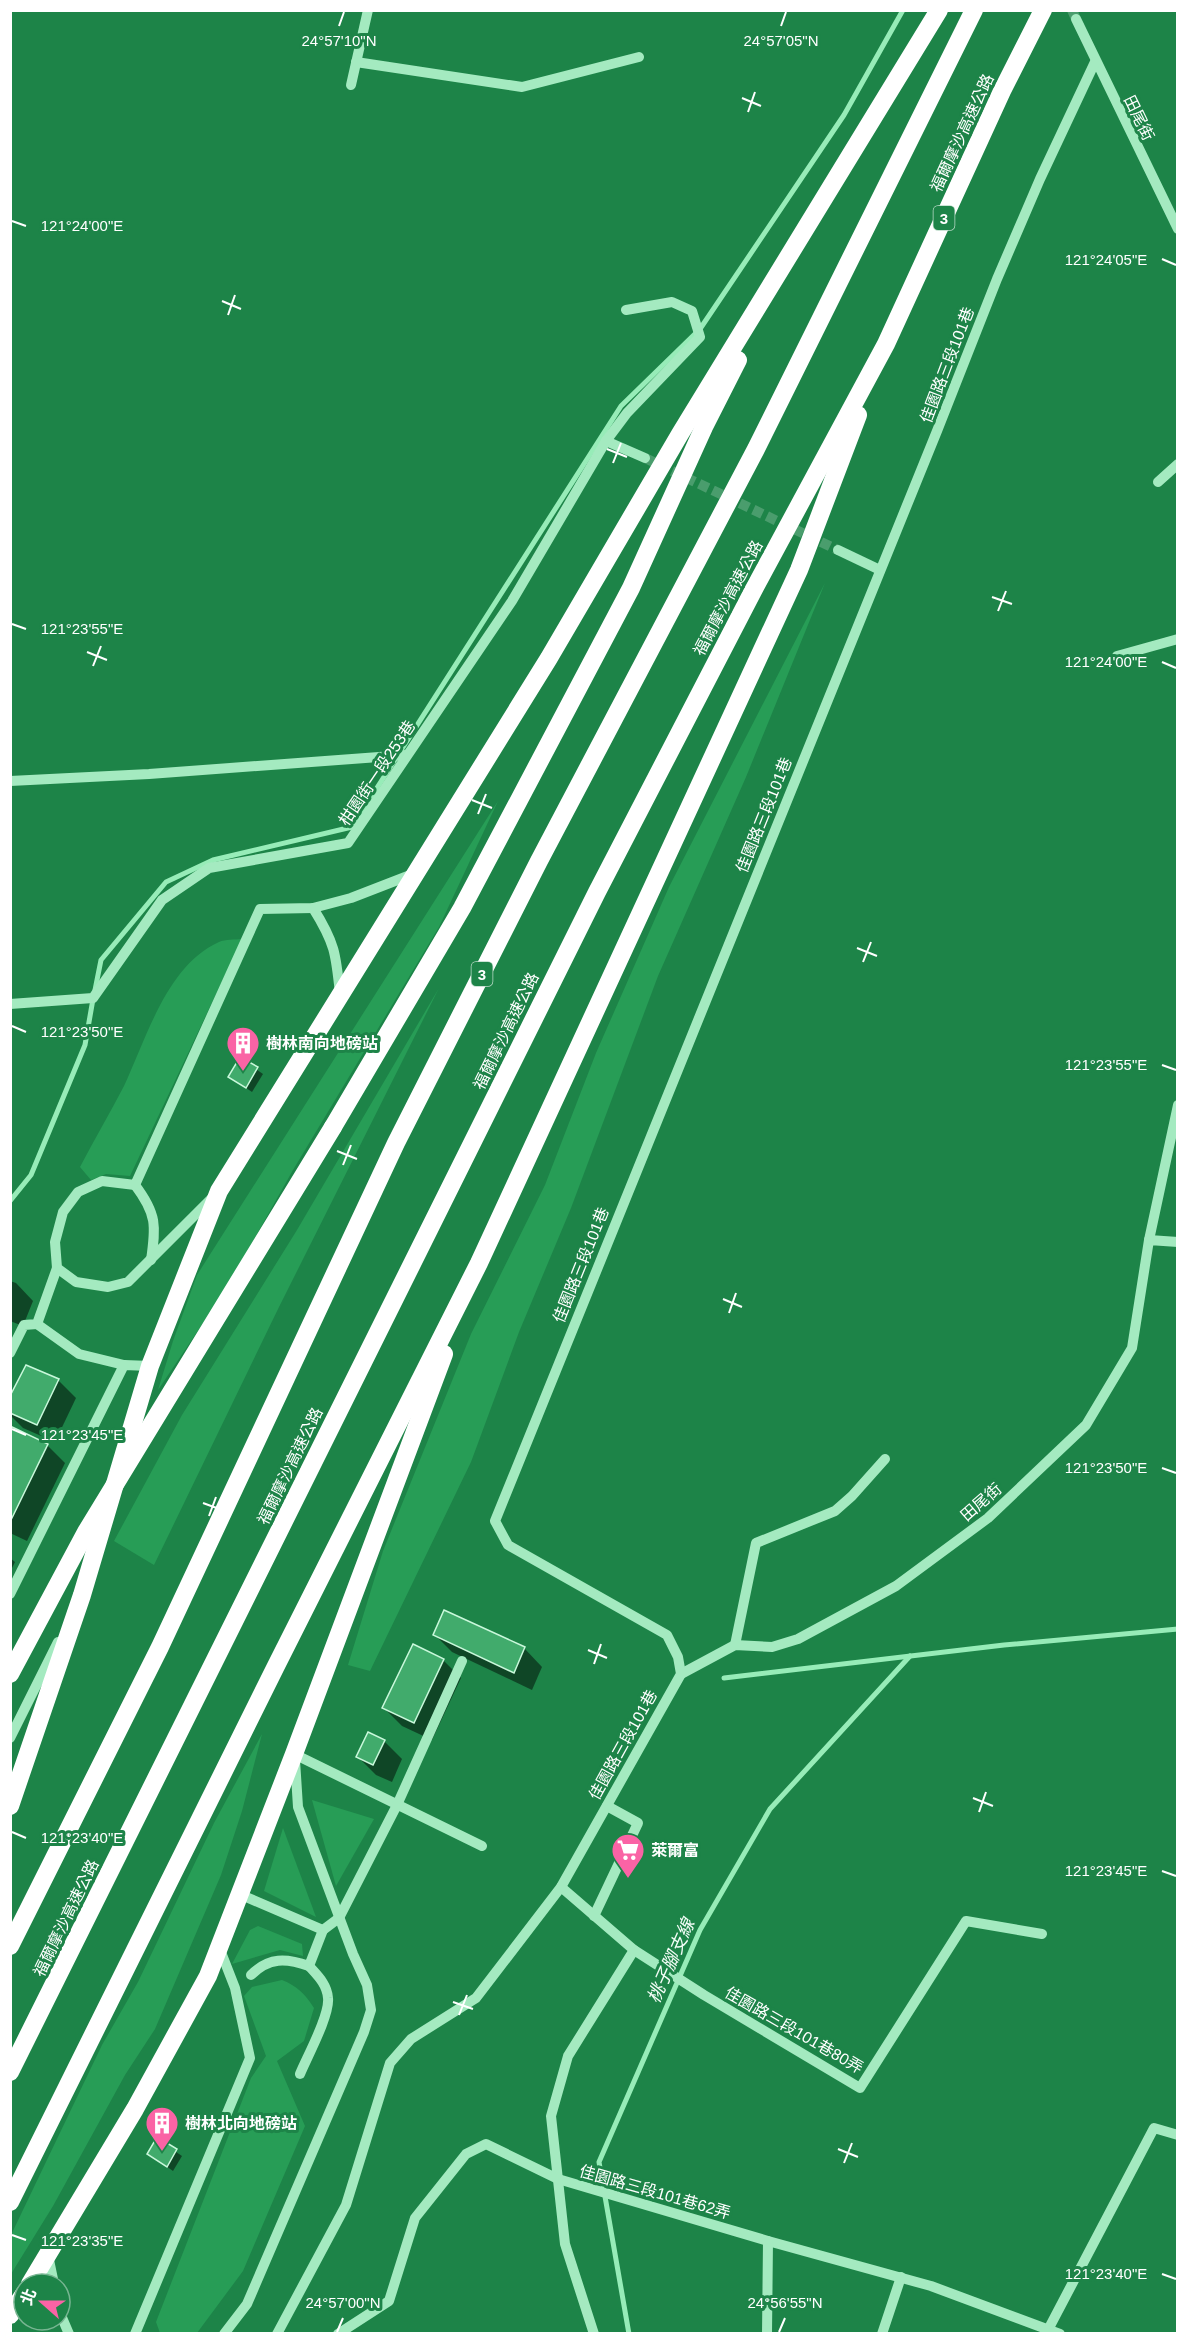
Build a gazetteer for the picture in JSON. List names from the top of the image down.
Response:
{
  "streets": {
    "highway": ["福爾摩沙高速公路", "3"],
    "street": [
      "田尾街",
      "佳園路三段101巷",
      "柑園街一段253巷",
      "佳園路三段101巷80弄",
      "佳園路三段101巷62弄"
    ]
  },
  "crossings": [
    ["田尾街", "佳園路三段101巷"],
    ["佳園路三段101巷", "佳園路三段101巷80弄"]
  ],
  "water": ["桃子腳支線"],
  "places": {
    "building": ["樹林南向地磅站", "樹林北向地磅站"],
    "supermarket": ["萊爾富"]
  },
  "north": "left",
  "coordinates": [
    "24°57'10\"N",
    "24°57'05\"N",
    "121°24'00\"E",
    "121°24'05\"E",
    "121°23'55\"E",
    "121°23'50\"E",
    "121°23'45\"E",
    "121°23'40\"E",
    "121°23'35\"E",
    "24°57'00\"N",
    "24°56'55\"N"
  ]
}
